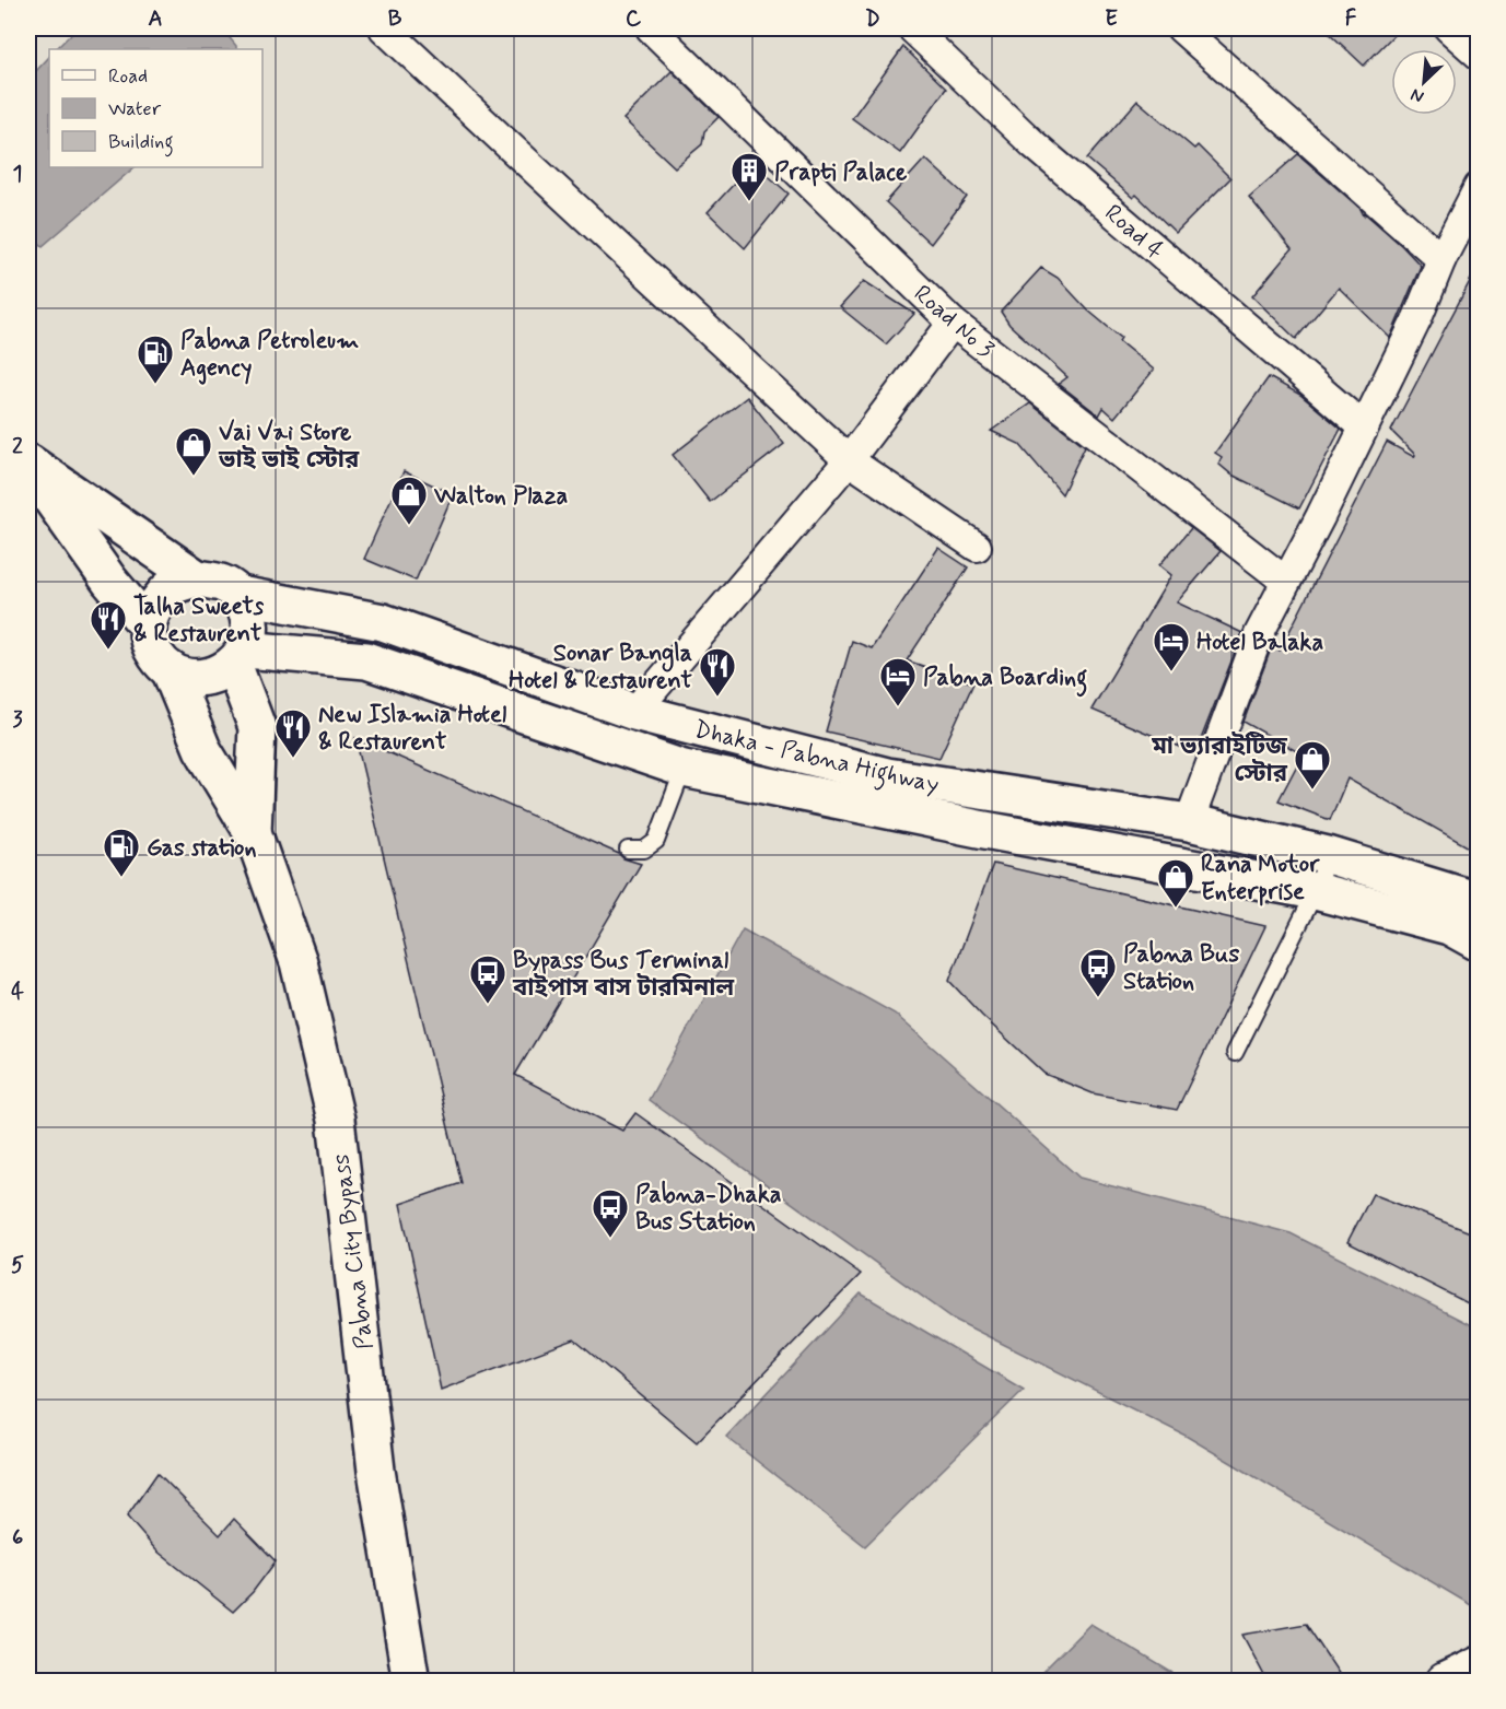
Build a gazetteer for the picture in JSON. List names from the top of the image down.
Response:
{
  "streets": {
    "main road": ["Dhaka - Pabna Highway", "Pabna City Bypass"],
    "street": ["Road 4", "Road No 3"]
  },
  "crossings": [
    ["Dhaka - Pabna Highway", "Pabna City Bypass"]
  ],
  "places": {
    "building": ["Prapti Palace"],
    "fuel station": ["Pabna Petroleum Agency", "Gas station"],
    "shop": [
      "Vai Vai Store ভাই ভাই স্টোর",
      "Walton Plaza",
      "মা ভ‍্যারাইটিজ স্টোর",
      "Rana Motor Enterprise"
    ],
    "restaurant": ["Talha Sweets & Restaurent", "Sonar Bangla Hotel & Restaurent", "New Islamia Hotel & Restaurent"],
    "hotel": ["Hotel Balaka", "Pabna Boarding"],
    "bus stop": ["Pabna Bus Station", "Bypass Bus Terminal বাইপাস বাস টারমিনাল", "Pabna-Dhaka Bus Station"]
  },
  "legend": ["Road", "Water", "Building"],
  "north": "bottom left",
  "grid": {
    "columns": [
      "A",
      "B",
      "C",
      "D",
      "E",
      "F"
    ],
    "rows": [
      "1",
      "2",
      "3",
      "4",
      "5",
      "6"
    ]
  }
}
